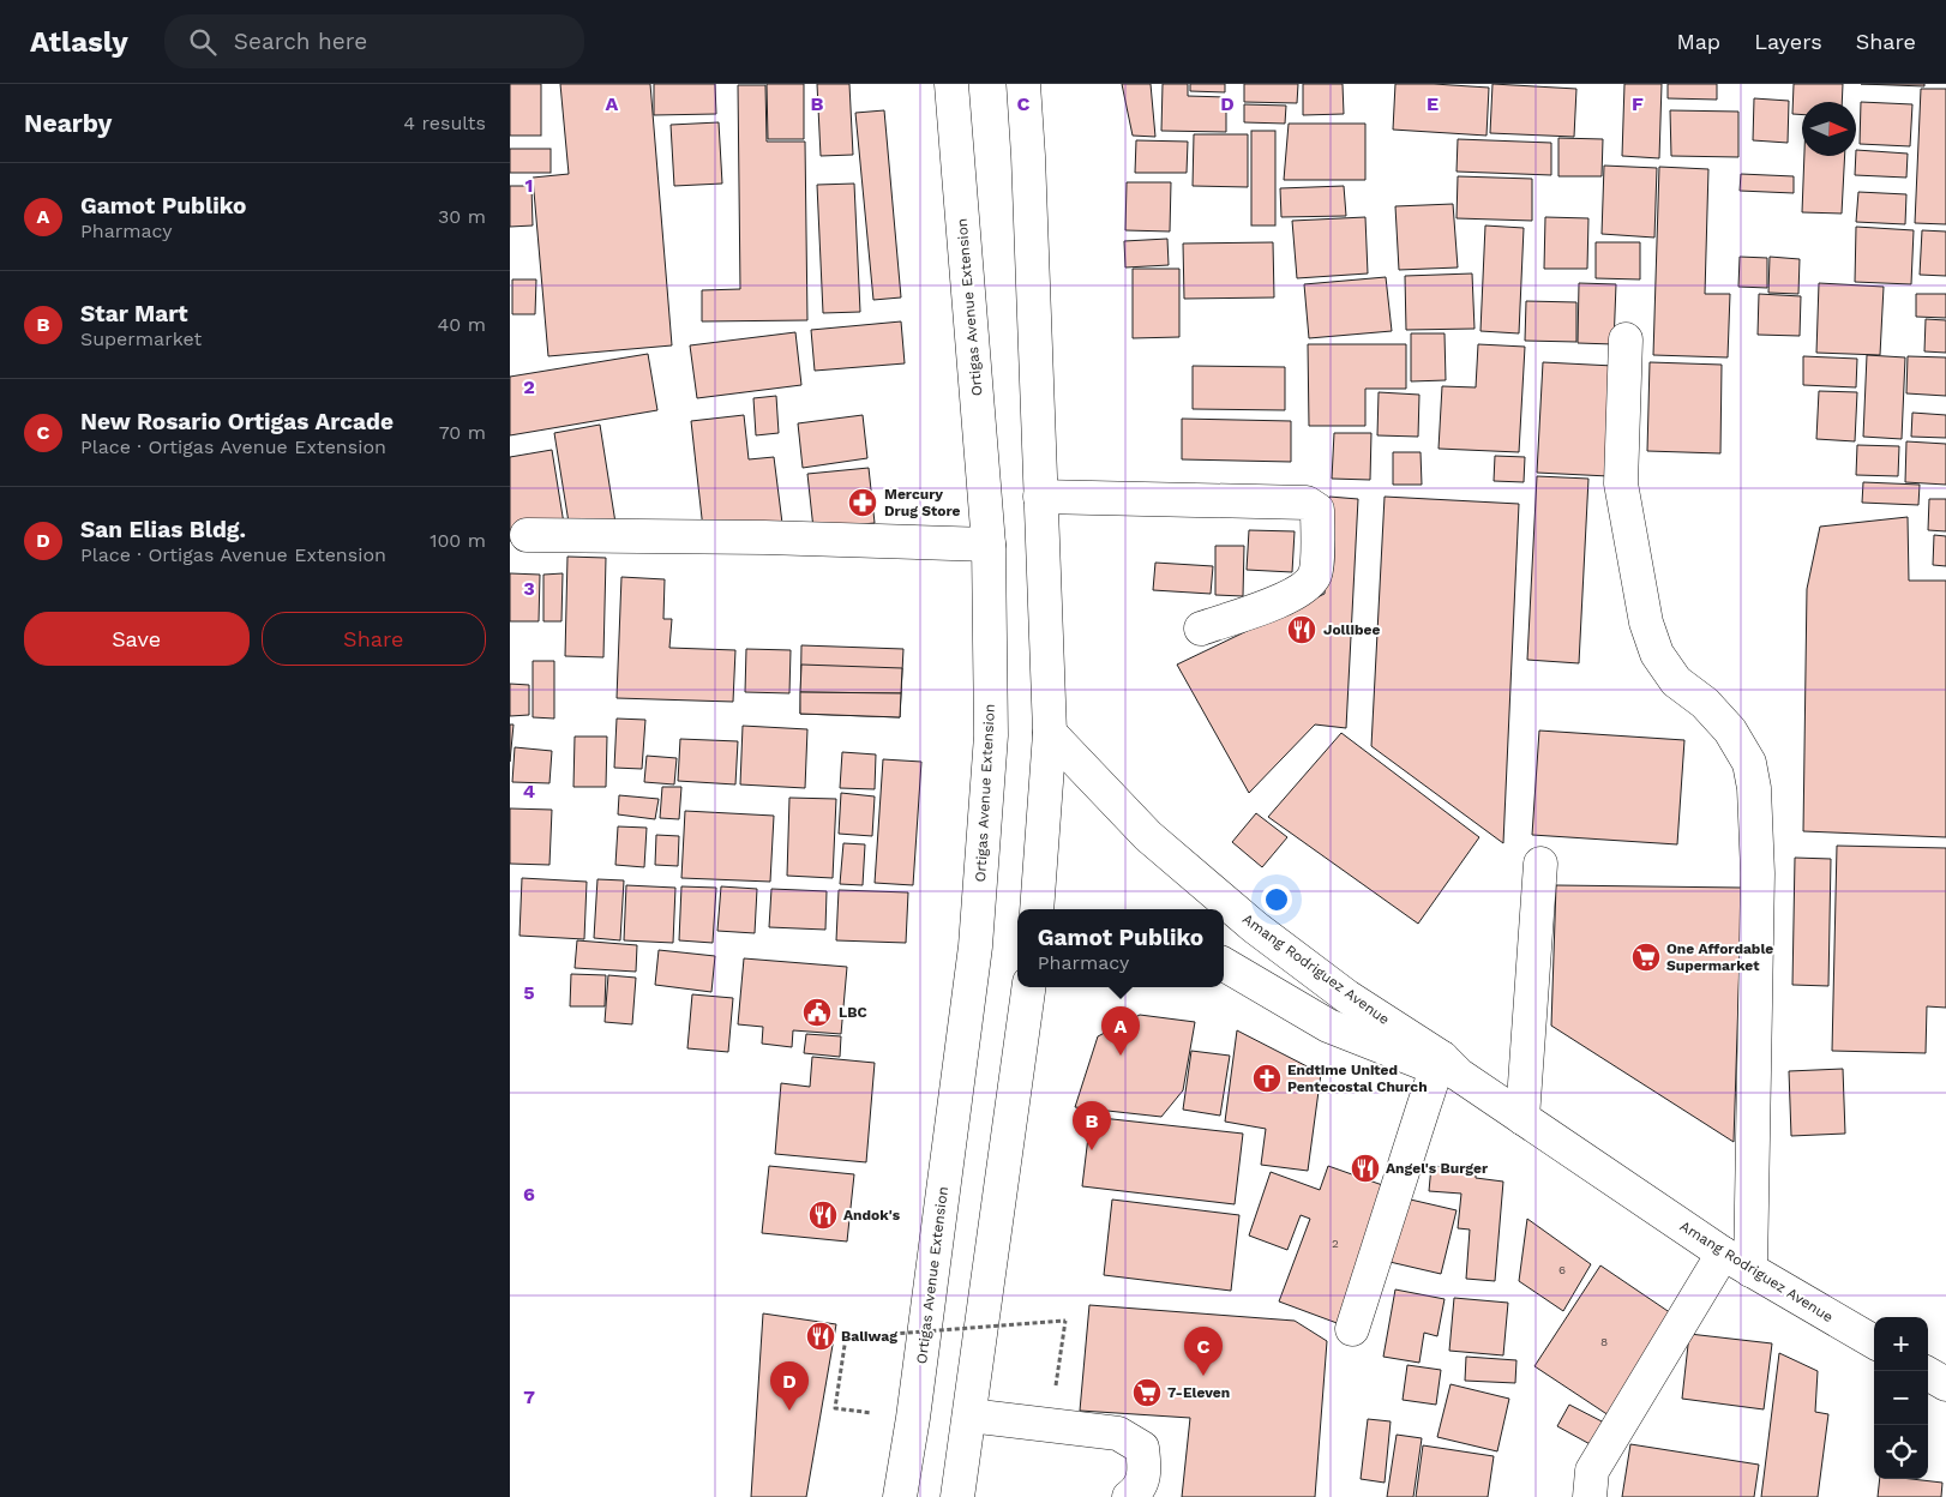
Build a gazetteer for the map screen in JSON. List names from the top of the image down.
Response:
{
  "streets": {
    "main road": ["Ortigas Avenue Extension", "Amang Rodriguez Avenue"]
  },
  "places": {
    "pharmacy": ["Mercury Drug Store"],
    "restaurant": [
      "Jollibee",
      "Angel's Burger",
      "Andok's",
      "Baliwag"
    ],
    "supermarket": ["One Affordable Supermarket", "7-Eleven"],
    "public building": ["LBC"],
    "church": ["Endtime United Pentecostal Church"]
  },
  "house_numbers": ["2", "6", "8"],
  "north": "right",
  "page": {
    "header": "Atlasly",
    "search": "Search here",
    "nav": ["Map", "Layers", "Share"],
    "heading": ["Nearby", "4 results"],
    "list": [
      {
        "mark": "A",
        "name": "Gamot Publiko",
        "note": "Pharmacy",
        "value": "30 m"
      },
      {
        "mark": "B",
        "name": "Star Mart",
        "note": "Supermarket",
        "value": "40 m"
      },
      {
        "mark": "C",
        "name": "New Rosario Ortigas Arcade",
        "note": "Place · Ortigas Avenue Extension",
        "value": "70 m"
      },
      {
        "mark": "D",
        "name": "San Elias Bldg.",
        "note": "Place · Ortigas Avenue Extension",
        "value": "100 m"
      }
    ],
    "buttons": ["Save", "Share"],
    "popup": ["Gamot Publiko", "Pharmacy"],
    "pins": [
      "A",
      "B",
      "C",
      "D"
    ],
    "map_buttons": ["+", "−"]
  },
  "grid": {
    "columns": [
      "A",
      "B",
      "C",
      "D",
      "E",
      "F"
    ],
    "rows": [
      "1",
      "2",
      "3",
      "4",
      "5",
      "6",
      "7"
    ]
  }
}
